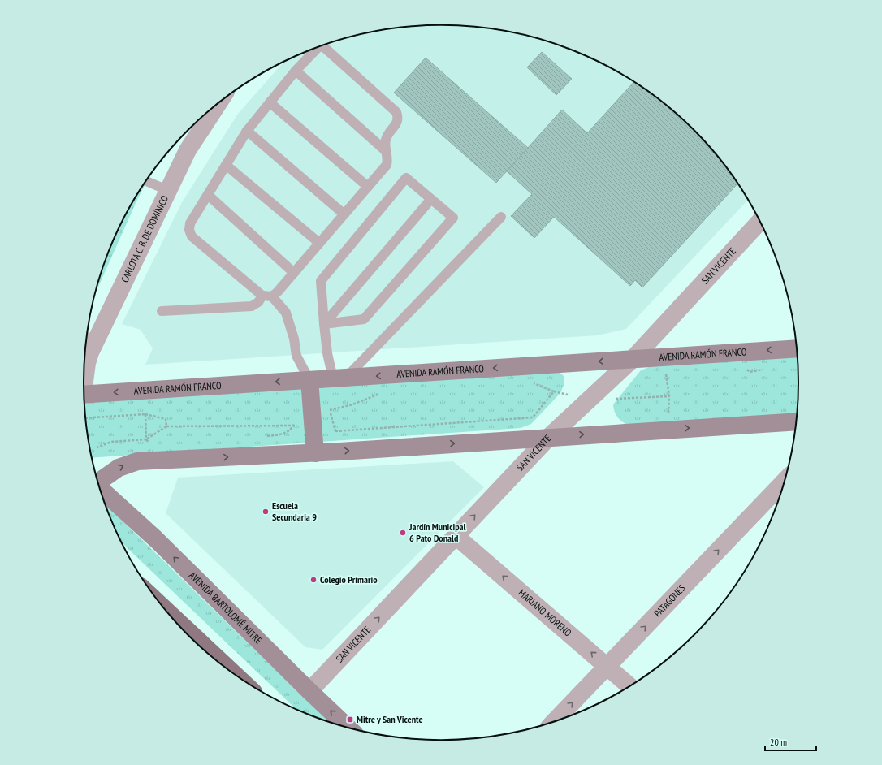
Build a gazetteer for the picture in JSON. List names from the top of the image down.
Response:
{
  "streets": {
    "main road": ["AVENIDA RAMÓN FRANCO", "AVENIDA BARTOLOMÉ MITRE"],
    "street": [
      "CARLOTA C. B. DE DOMÍNICO",
      "SAN VICENTE",
      "PATAGONES",
      "MARIANO MORENO"
    ]
  },
  "crossings": [
    ["SAN VICENTE", "AVENIDA RAMÓN FRANCO"],
    ["SAN VICENTE", "AVENIDA BARTOLOMÉ MITRE"],
    ["SAN VICENTE", "MARIANO MORENO"],
    ["PATAGONES", "MARIANO MORENO"]
  ],
  "one_way": [
    "SAN VICENTE",
    "PATAGONES",
    "AVENIDA BARTOLOMÉ MITRE",
    "MARIANO MORENO"
  ],
  "places": {
    "other": ["Escuela Secundaria 9", "Jardín Municipal 6 Pato Donald", "Colegio Primario"],
    "transit": ["Mitre y San Vicente"]
  },
  "scale_bar": "20 m"
}
